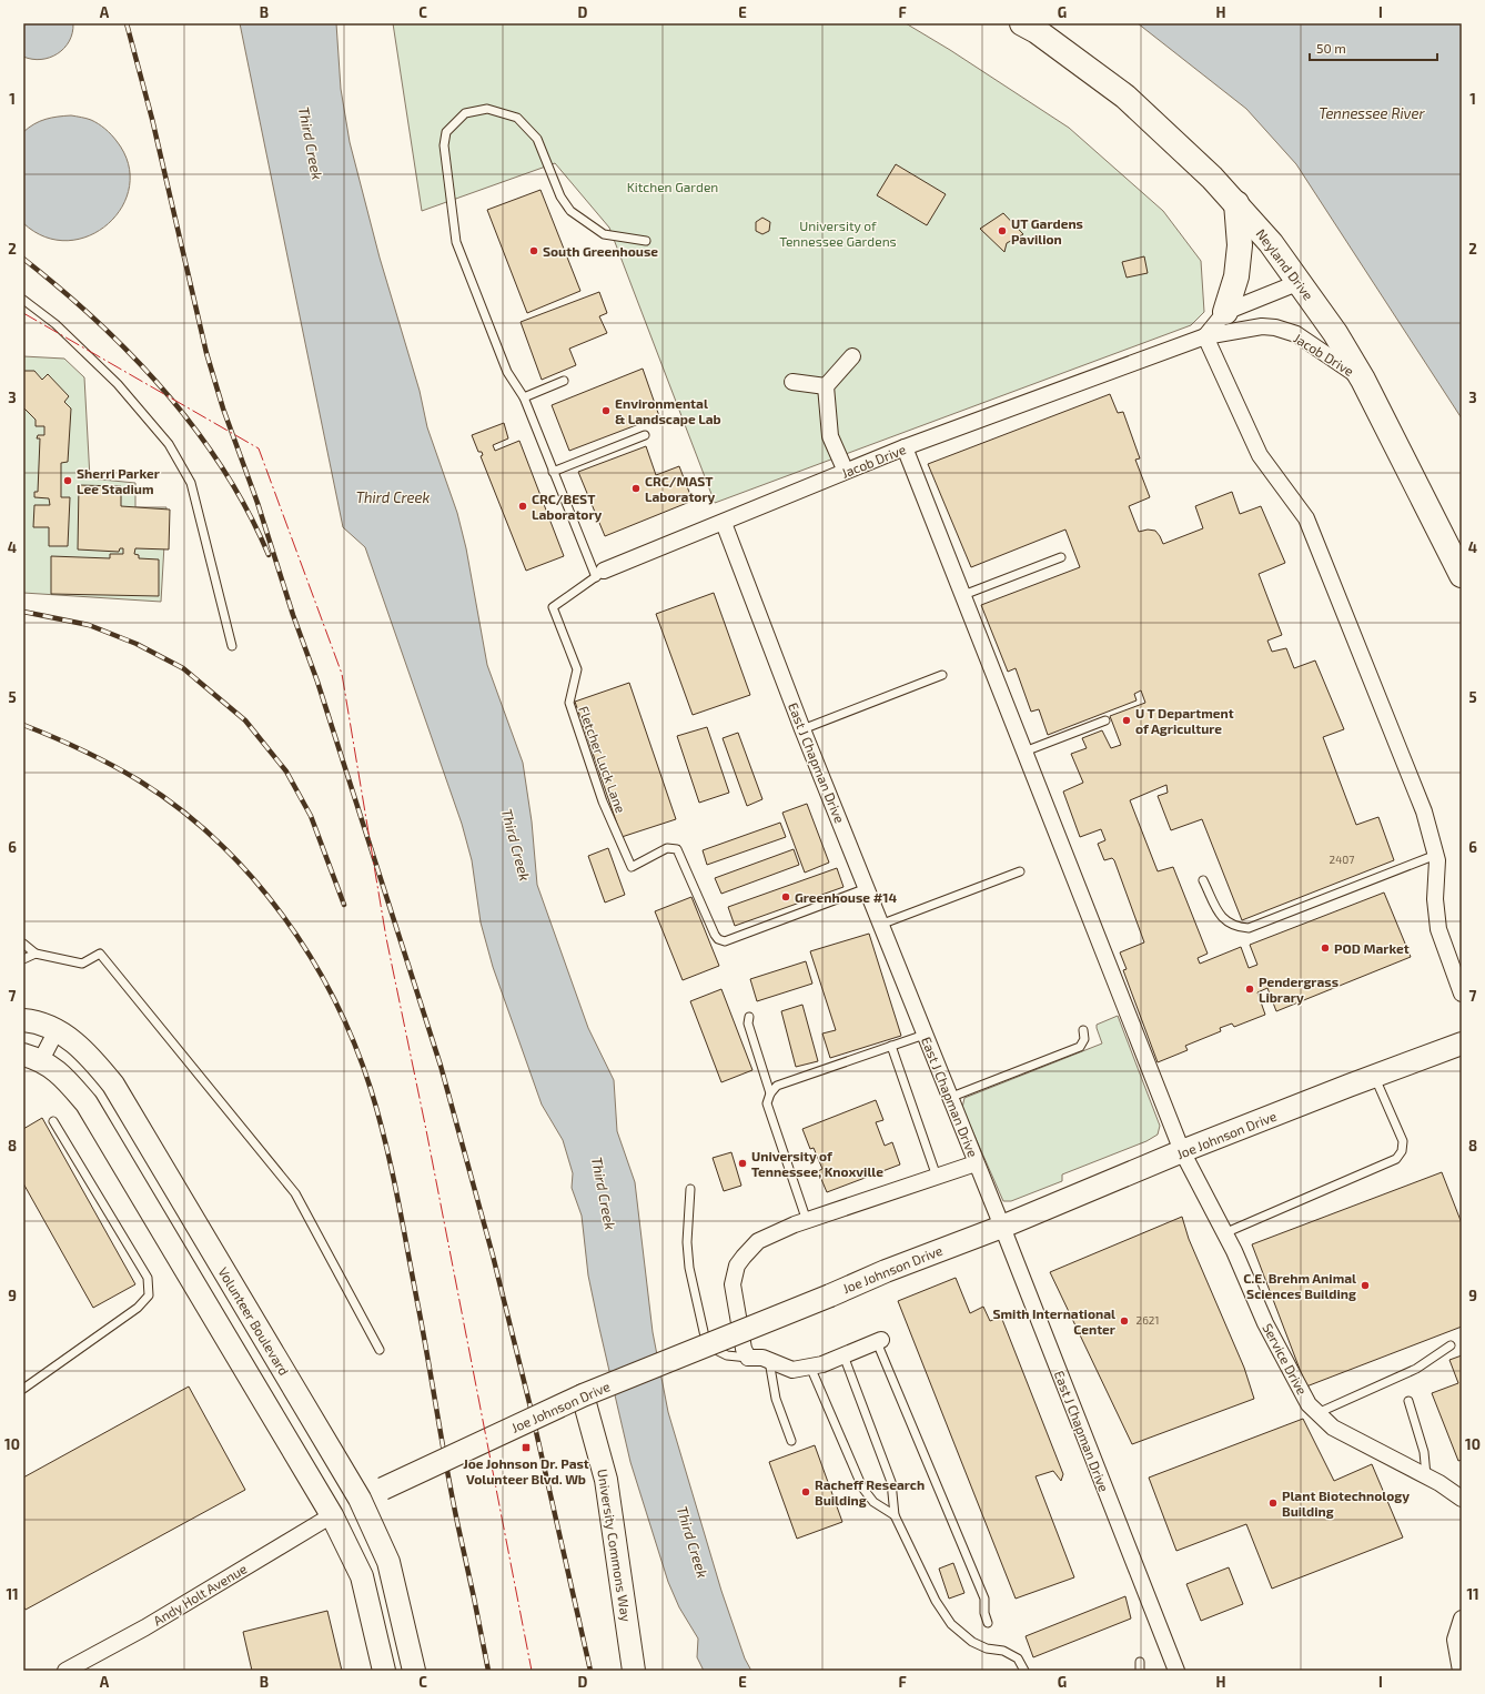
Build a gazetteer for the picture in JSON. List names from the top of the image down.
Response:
{
  "streets": {
    "main road": ["Neyland Drive"],
    "street": [
      "Jacob Drive",
      "East J Chapman Drive",
      "Joe Johnson Drive",
      "Volunteer Boulevard",
      "Service Drive",
      "University Commons Way",
      "Andy Holt Avenue"
    ],
    "lane": ["Fletcher Luck Lane"]
  },
  "crossings": [
    ["Neyland Drive", "Jacob Drive"],
    ["Jacob Drive", "Fletcher Luck Lane"],
    ["Jacob Drive", "East J Chapman Drive"],
    ["Jacob Drive", "Service Drive"],
    ["Fletcher Luck Lane", "East J Chapman Drive"],
    ["East J Chapman Drive", "Joe Johnson Drive"],
    ["Joe Johnson Drive", "Volunteer Boulevard"],
    ["Joe Johnson Drive", "Service Drive"],
    ["Joe Johnson Drive", "University Commons Way"],
    ["Joe Johnson Drive", "Andy Holt Avenue"]
  ],
  "water": ["Tennessee River", "Third Creek"],
  "parks": ["Kitchen Garden", "University of Tennessee Gardens"],
  "places": {
    "other": [
      "UT Gardens Pavilion",
      "South Greenhouse",
      "Environmental & Landscape Lab",
      "Sherri Parker Lee Stadium",
      "CRC/MAST Laboratory",
      "CRC/BEST Laboratory",
      "U T Department of Agriculture",
      "Greenhouse #14",
      "POD Market",
      "Pendergrass Library",
      "University of Tennessee, Knoxville",
      "C.E. Brehm Animal Sciences Building",
      "Smith International Center",
      "Racheff Research Building",
      "Plant Biotechnology Building"
    ],
    "transit": ["Joe Johnson Dr. Past Volunteer Blvd. Wb"]
  },
  "house_numbers": ["2407", "2621"],
  "scale_bar": "50 m",
  "grid": {
    "columns": [
      "A",
      "B",
      "C",
      "D",
      "E",
      "F",
      "G",
      "H",
      "I"
    ],
    "rows": [
      "1",
      "2",
      "3",
      "4",
      "5",
      "6",
      "7",
      "8",
      "9",
      "10",
      "11"
    ]
  }
}
